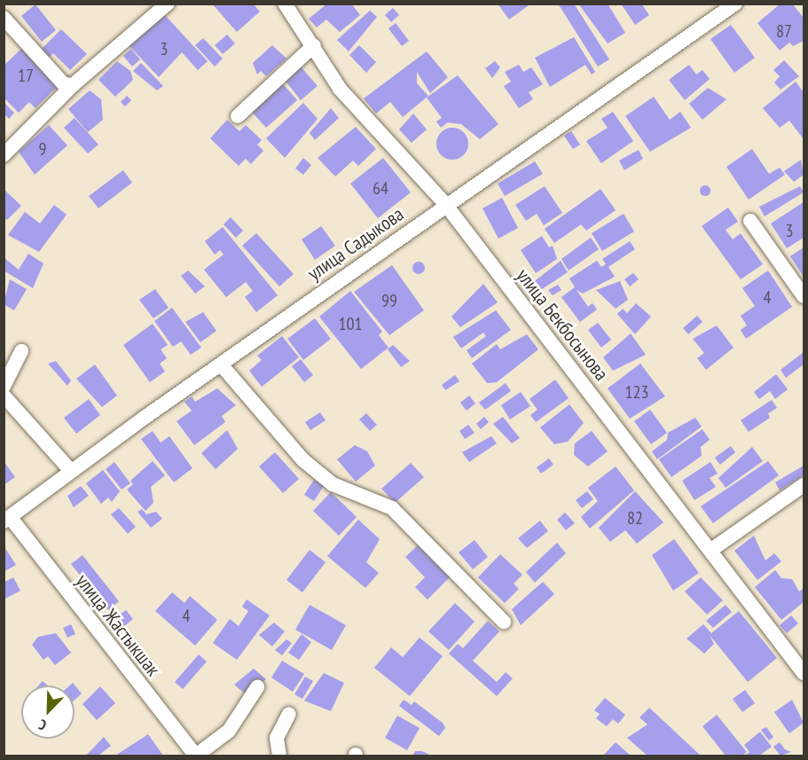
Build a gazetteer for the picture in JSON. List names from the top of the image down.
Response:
{
  "streets": {
    "street": ["улица Садыкова", "улица Бекбосынова", "улица Жастыкшак"]
  },
  "crossings": [
    ["улица Садыкова", "улица Бекбосынова"],
    ["улица Садыкова", "улица Жастыкшак"]
  ],
  "house_numbers": [
    "87",
    "3",
    "17",
    "9",
    "64",
    "3",
    "4",
    "99",
    "101",
    "123",
    "82",
    "4"
  ],
  "north": "bottom left"
}
